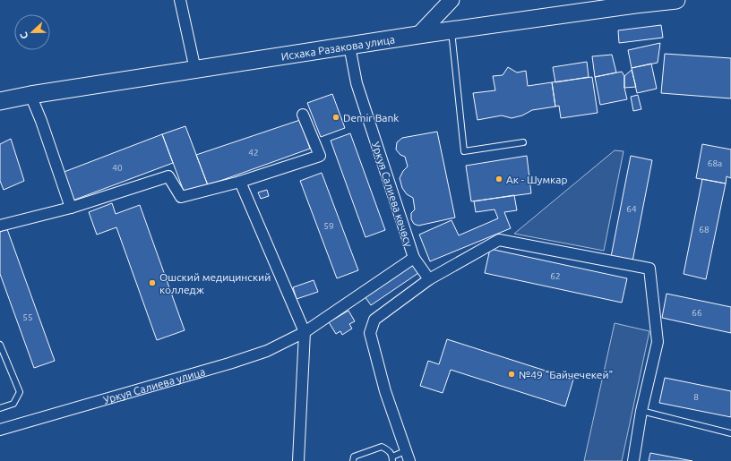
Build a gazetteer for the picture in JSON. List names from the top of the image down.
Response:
{
  "streets": {
    "main road": ["Исхака Разакова улица"],
    "street": ["Уркуя Салиева көчөсү", "Уркуя Салиева улица"]
  },
  "crossings": [
    ["Исхака Разакова улица", "Уркуя Салиева көчөсү"],
    ["Уркуя Салиева көчөсү", "Уркуя Салиева улица"]
  ],
  "places": [
    "Demir Bank",
    "Ак - Шумкар",
    "Ошский медицинский колледж",
    "№49 \"Байчечекей\""
  ],
  "house_numbers": [
    "42",
    "68a",
    "40",
    "64",
    "59",
    "68",
    "62",
    "66",
    "55",
    "8"
  ],
  "north": "left"
}
